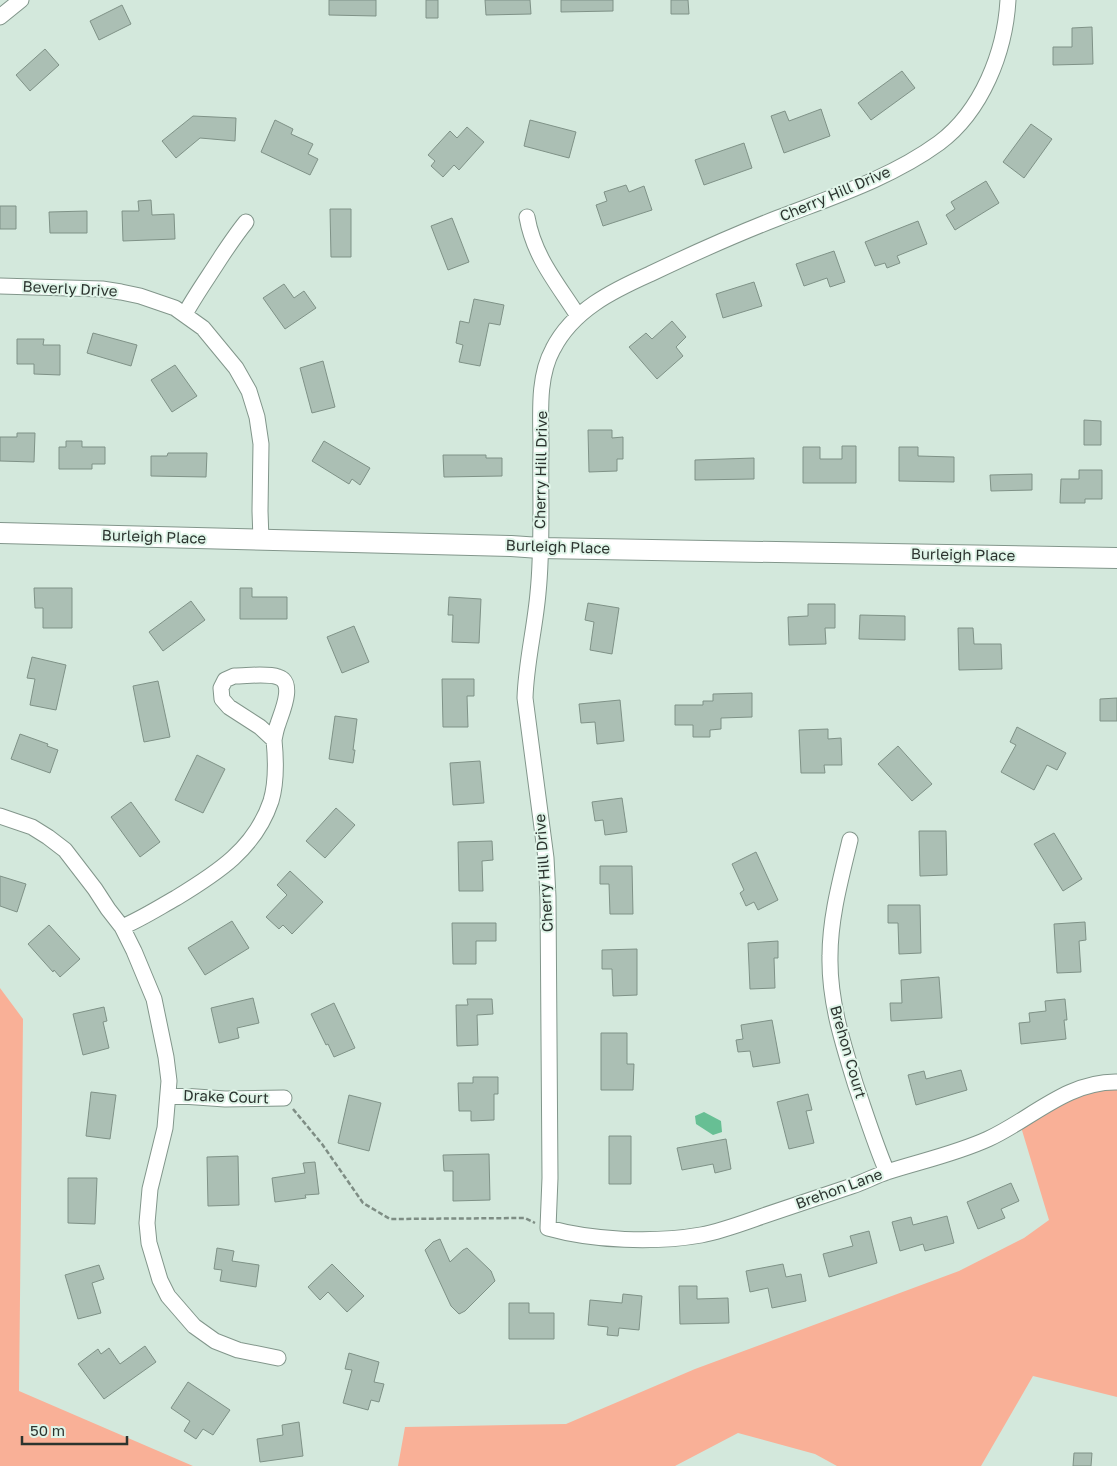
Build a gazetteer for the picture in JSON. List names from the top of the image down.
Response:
{
  "streets": {
    "street": [
      "Cherry Hill Drive",
      "Beverly Drive",
      "Burleigh Place",
      "Brehon Court",
      "Drake Court",
      "Brehon Lane"
    ]
  },
  "crossings": [
    ["Cherry Hill Drive", "Burleigh Place"],
    ["Cherry Hill Drive", "Brehon Lane"],
    ["Beverly Drive", "Burleigh Place"],
    ["Brehon Court", "Brehon Lane"]
  ],
  "scale_bar": "50 m"
}
